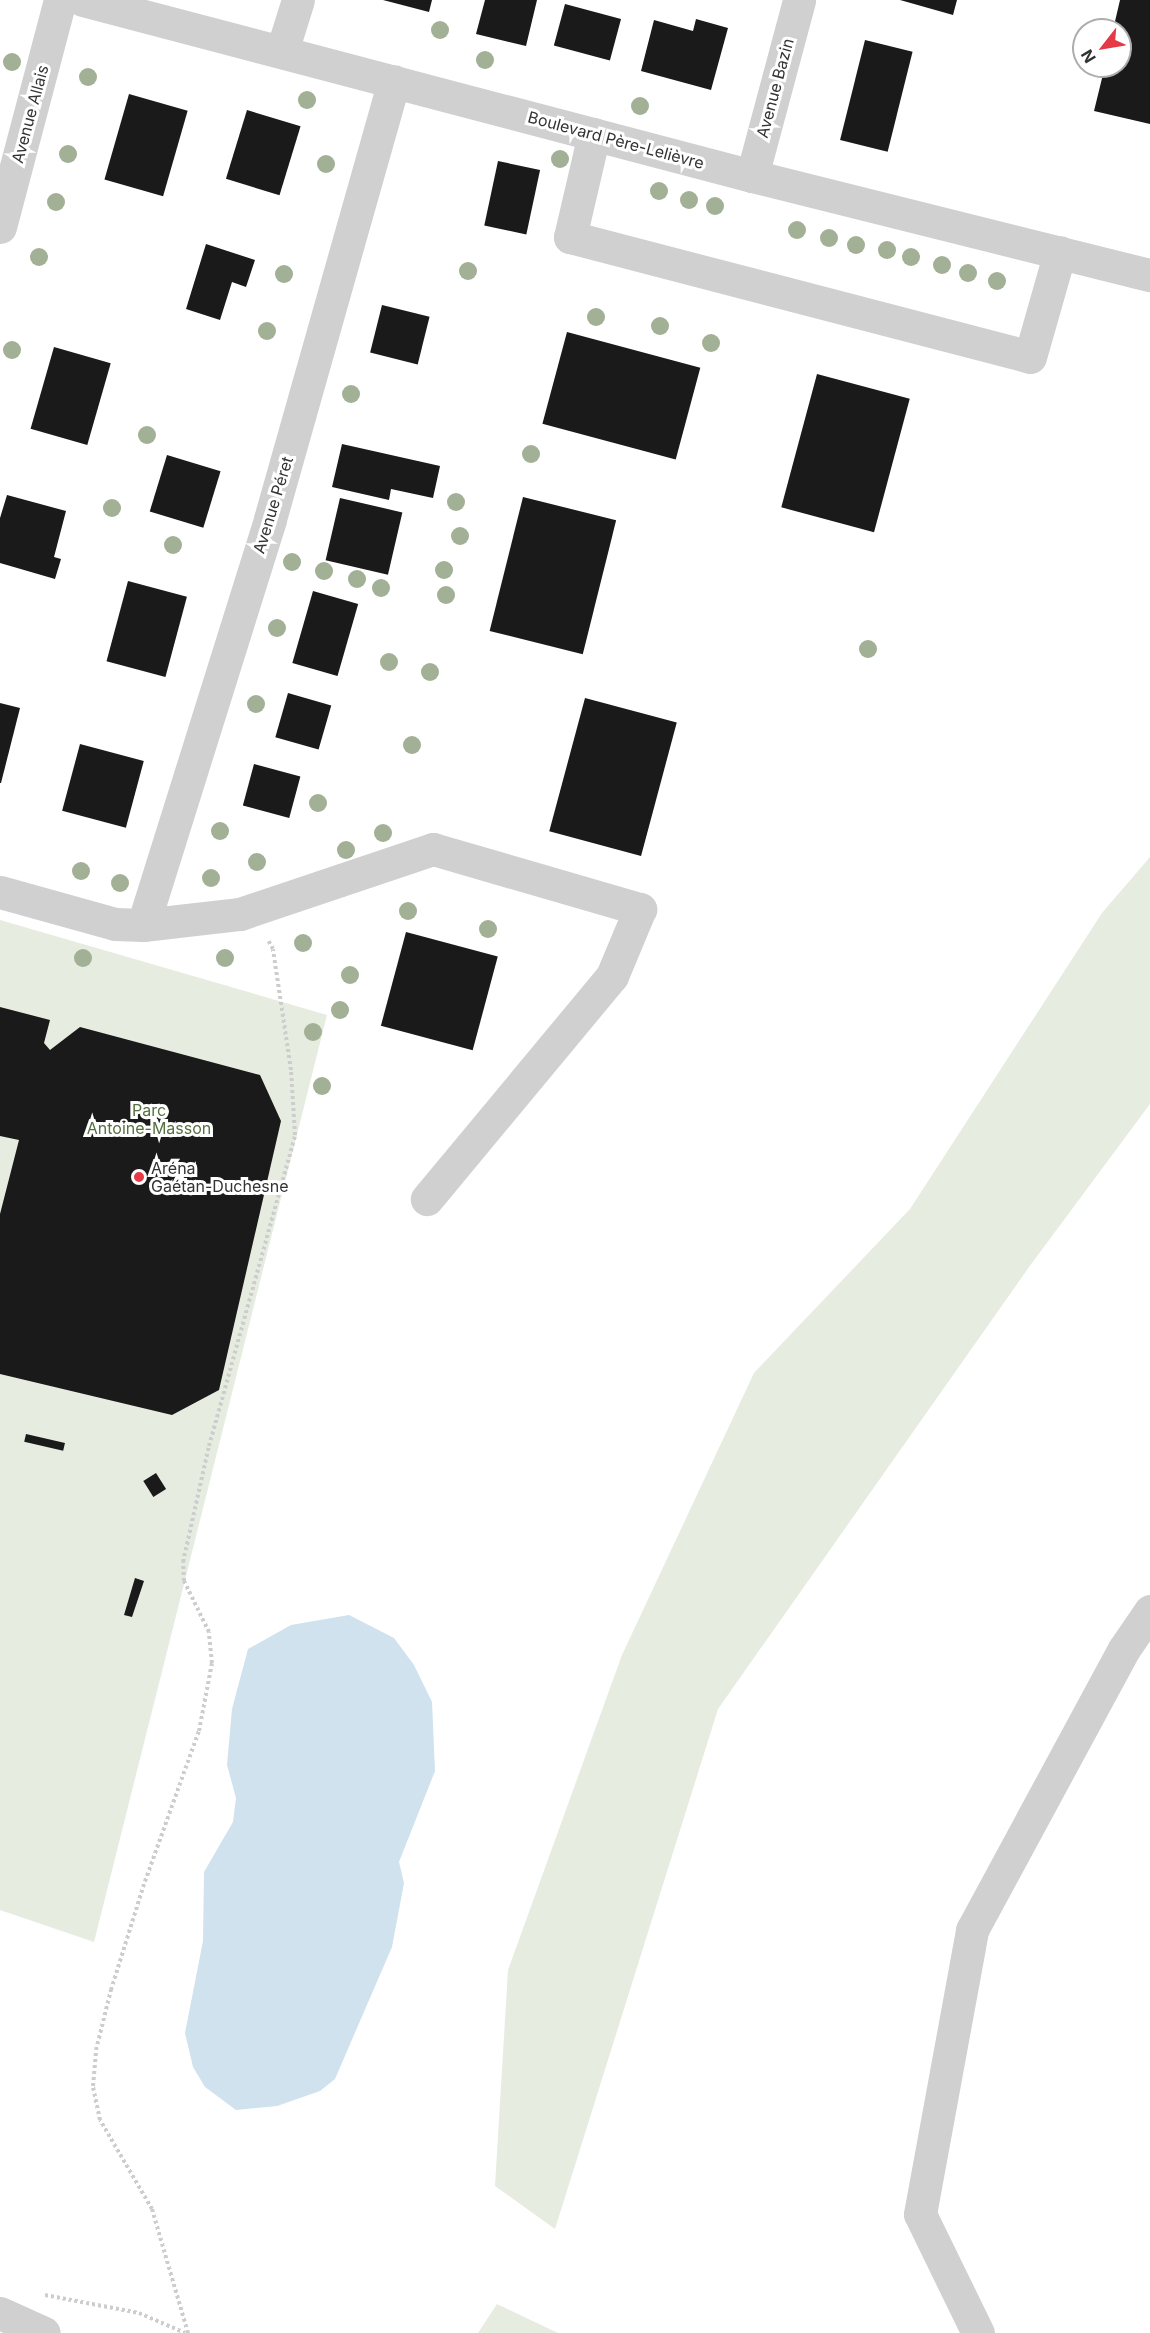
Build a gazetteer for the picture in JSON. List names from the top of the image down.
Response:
{
  "streets": {
    "street": [
      "Avenue Bazin",
      "Avenue Allais",
      "Boulevard Père-Lelièvre",
      "Avenue Péret"
    ]
  },
  "crossings": [
    ["Avenue Bazin", "Boulevard Père-Lelièvre"],
    ["Boulevard Père-Lelièvre", "Avenue Péret"]
  ],
  "parks": ["Parc Antoine-Masson"],
  "places": ["Aréna Gaétan-Duchesne"],
  "north": "bottom left"
}
